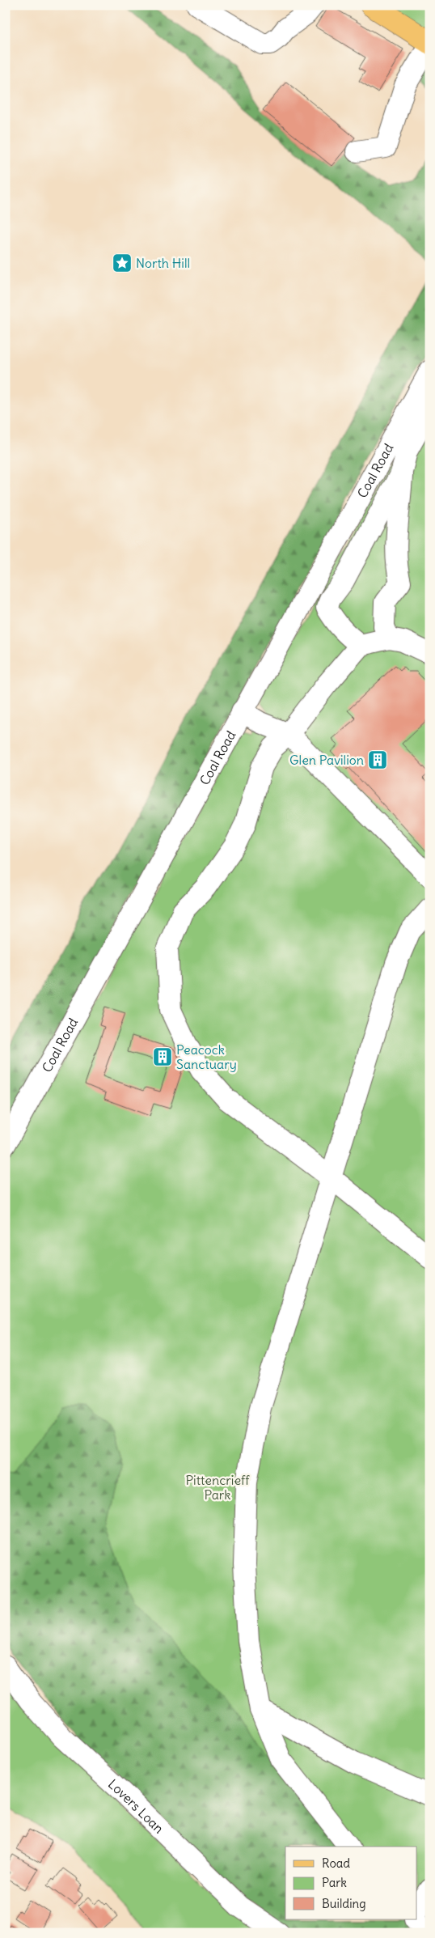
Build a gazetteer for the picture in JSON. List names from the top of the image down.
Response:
{
  "streets": {
    "street": ["Coal Road", "Lovers Loan"]
  },
  "parks": ["Pittencrieff Park"],
  "places": {
    "place": ["North Hill"],
    "building": ["Glen Pavilion", "Peacock Sanctuary"]
  },
  "legend": ["Road", "Park", "Building"]
}
